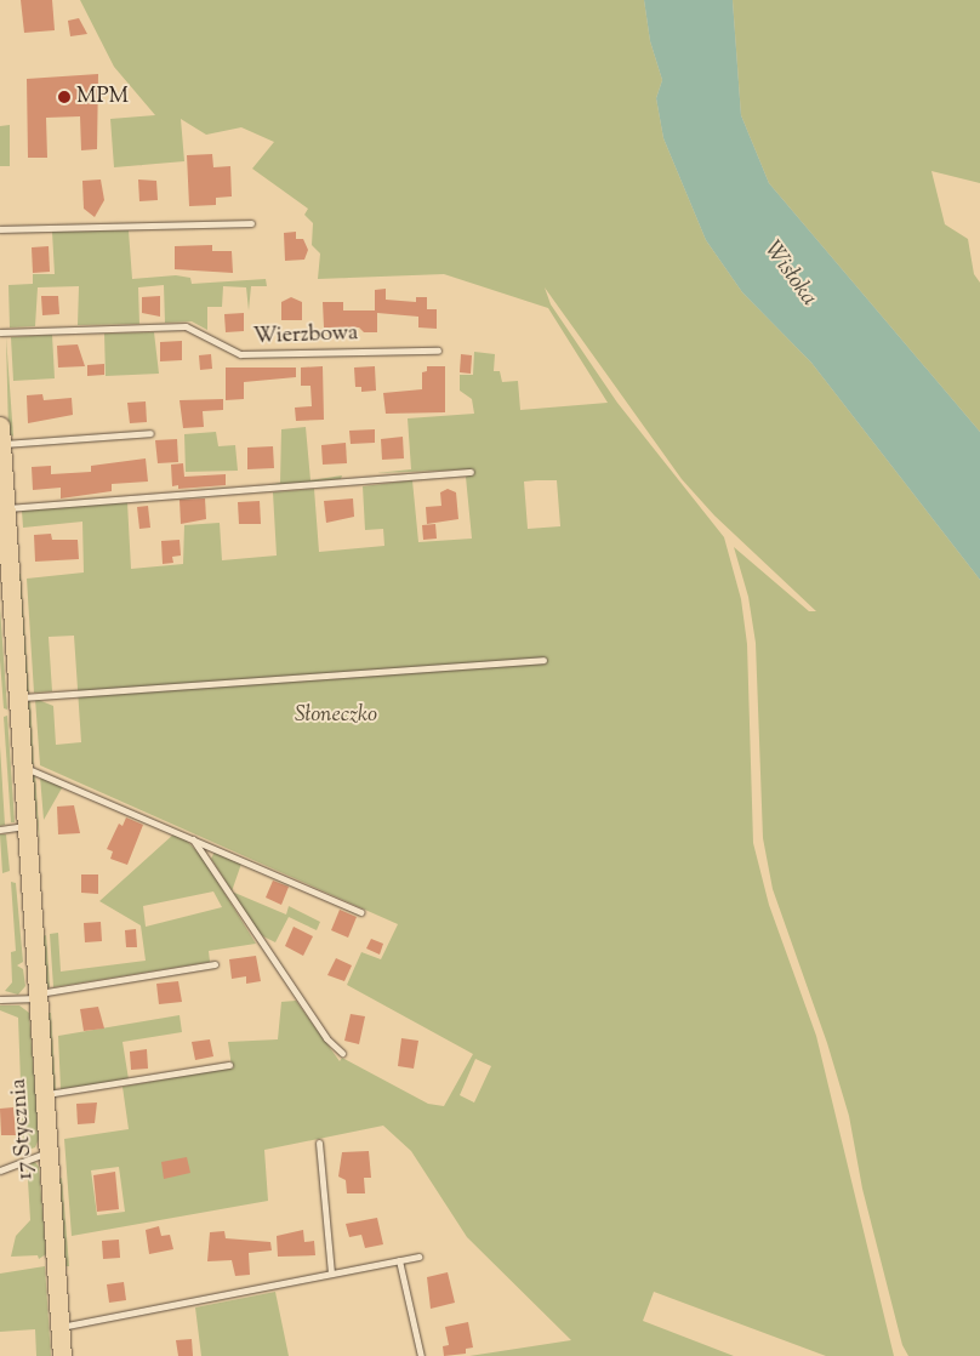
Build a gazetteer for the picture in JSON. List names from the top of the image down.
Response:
{
  "streets": {
    "main road": ["17 Stycznia"],
    "lane": ["Wierzbowa"]
  },
  "water": ["Wisłoka"],
  "parks": ["Słoneczko"],
  "places": ["MPM"]
}
